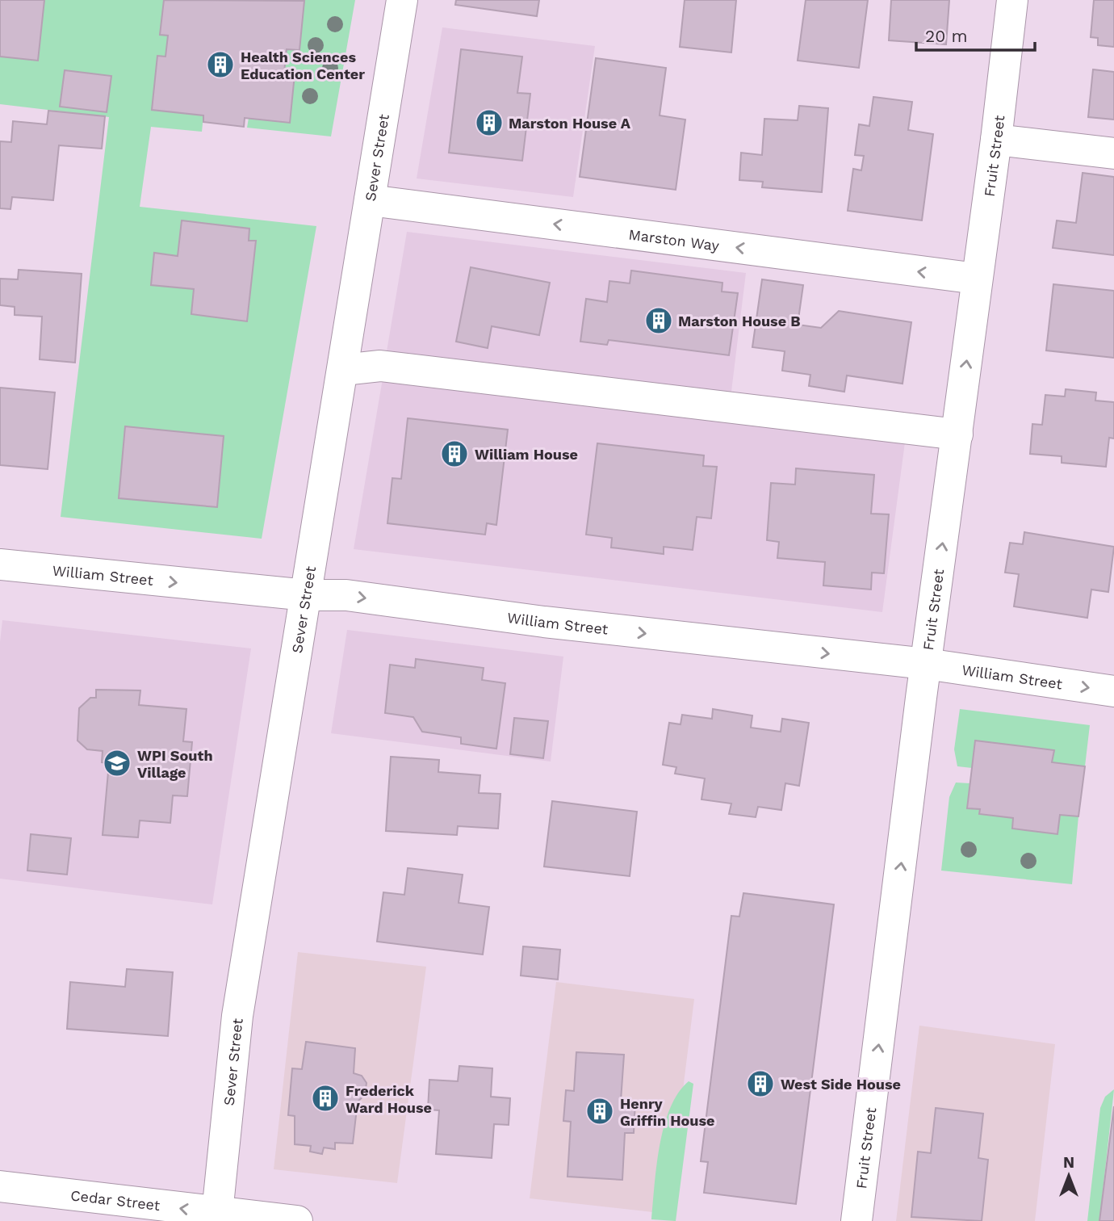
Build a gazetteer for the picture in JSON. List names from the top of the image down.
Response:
{
  "streets": {
    "street": [
      "Fruit Street",
      "Sever Street",
      "Marston Way",
      "William Street",
      "Cedar Street"
    ]
  },
  "crossings": [
    ["Fruit Street", "Marston Way"],
    ["Fruit Street", "William Street"],
    ["Sever Street", "Marston Way"],
    ["Sever Street", "William Street"],
    ["Sever Street", "Cedar Street"]
  ],
  "one_way": ["Fruit Street", "Cedar Street"],
  "places": {
    "building": [
      "Health Sciences Education Center",
      "Marston House A",
      "Marston House B",
      "William House",
      "West Side House",
      "Frederick Ward House",
      "Henry Griffin House"
    ],
    "school or university": ["WPI South Village"]
  },
  "scale_bar": "20 m",
  "north": "top"
}
